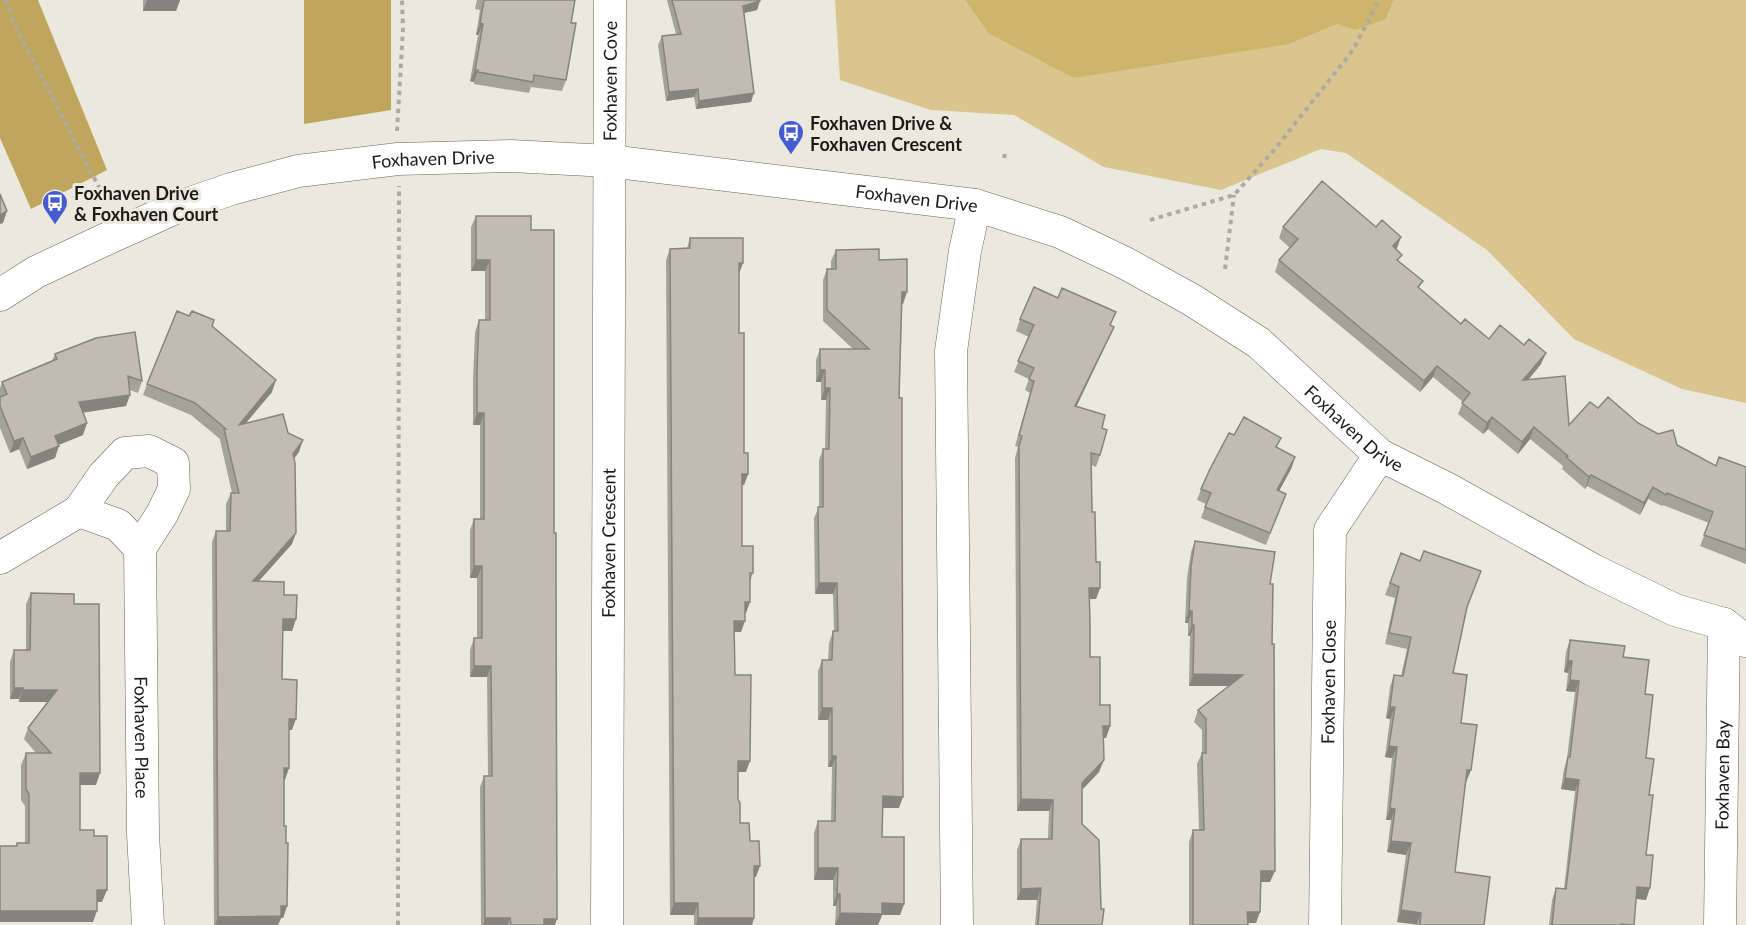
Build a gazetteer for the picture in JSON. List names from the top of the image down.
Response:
{
  "streets": {
    "street": [
      "Foxhaven Cove",
      "Foxhaven Drive",
      "Foxhaven Crescent",
      "Foxhaven Close",
      "Foxhaven Place",
      "Foxhaven Bay"
    ]
  },
  "crossings": [
    ["Foxhaven Cove", "Foxhaven Drive"],
    ["Foxhaven Cove", "Foxhaven Crescent"],
    ["Foxhaven Drive", "Foxhaven Crescent"],
    ["Foxhaven Drive", "Foxhaven Close"],
    ["Foxhaven Drive", "Foxhaven Bay"]
  ],
  "places": {
    "bus stop": ["Foxhaven Drive & Foxhaven Crescent", "Foxhaven Drive & Foxhaven Court"]
  }
}
